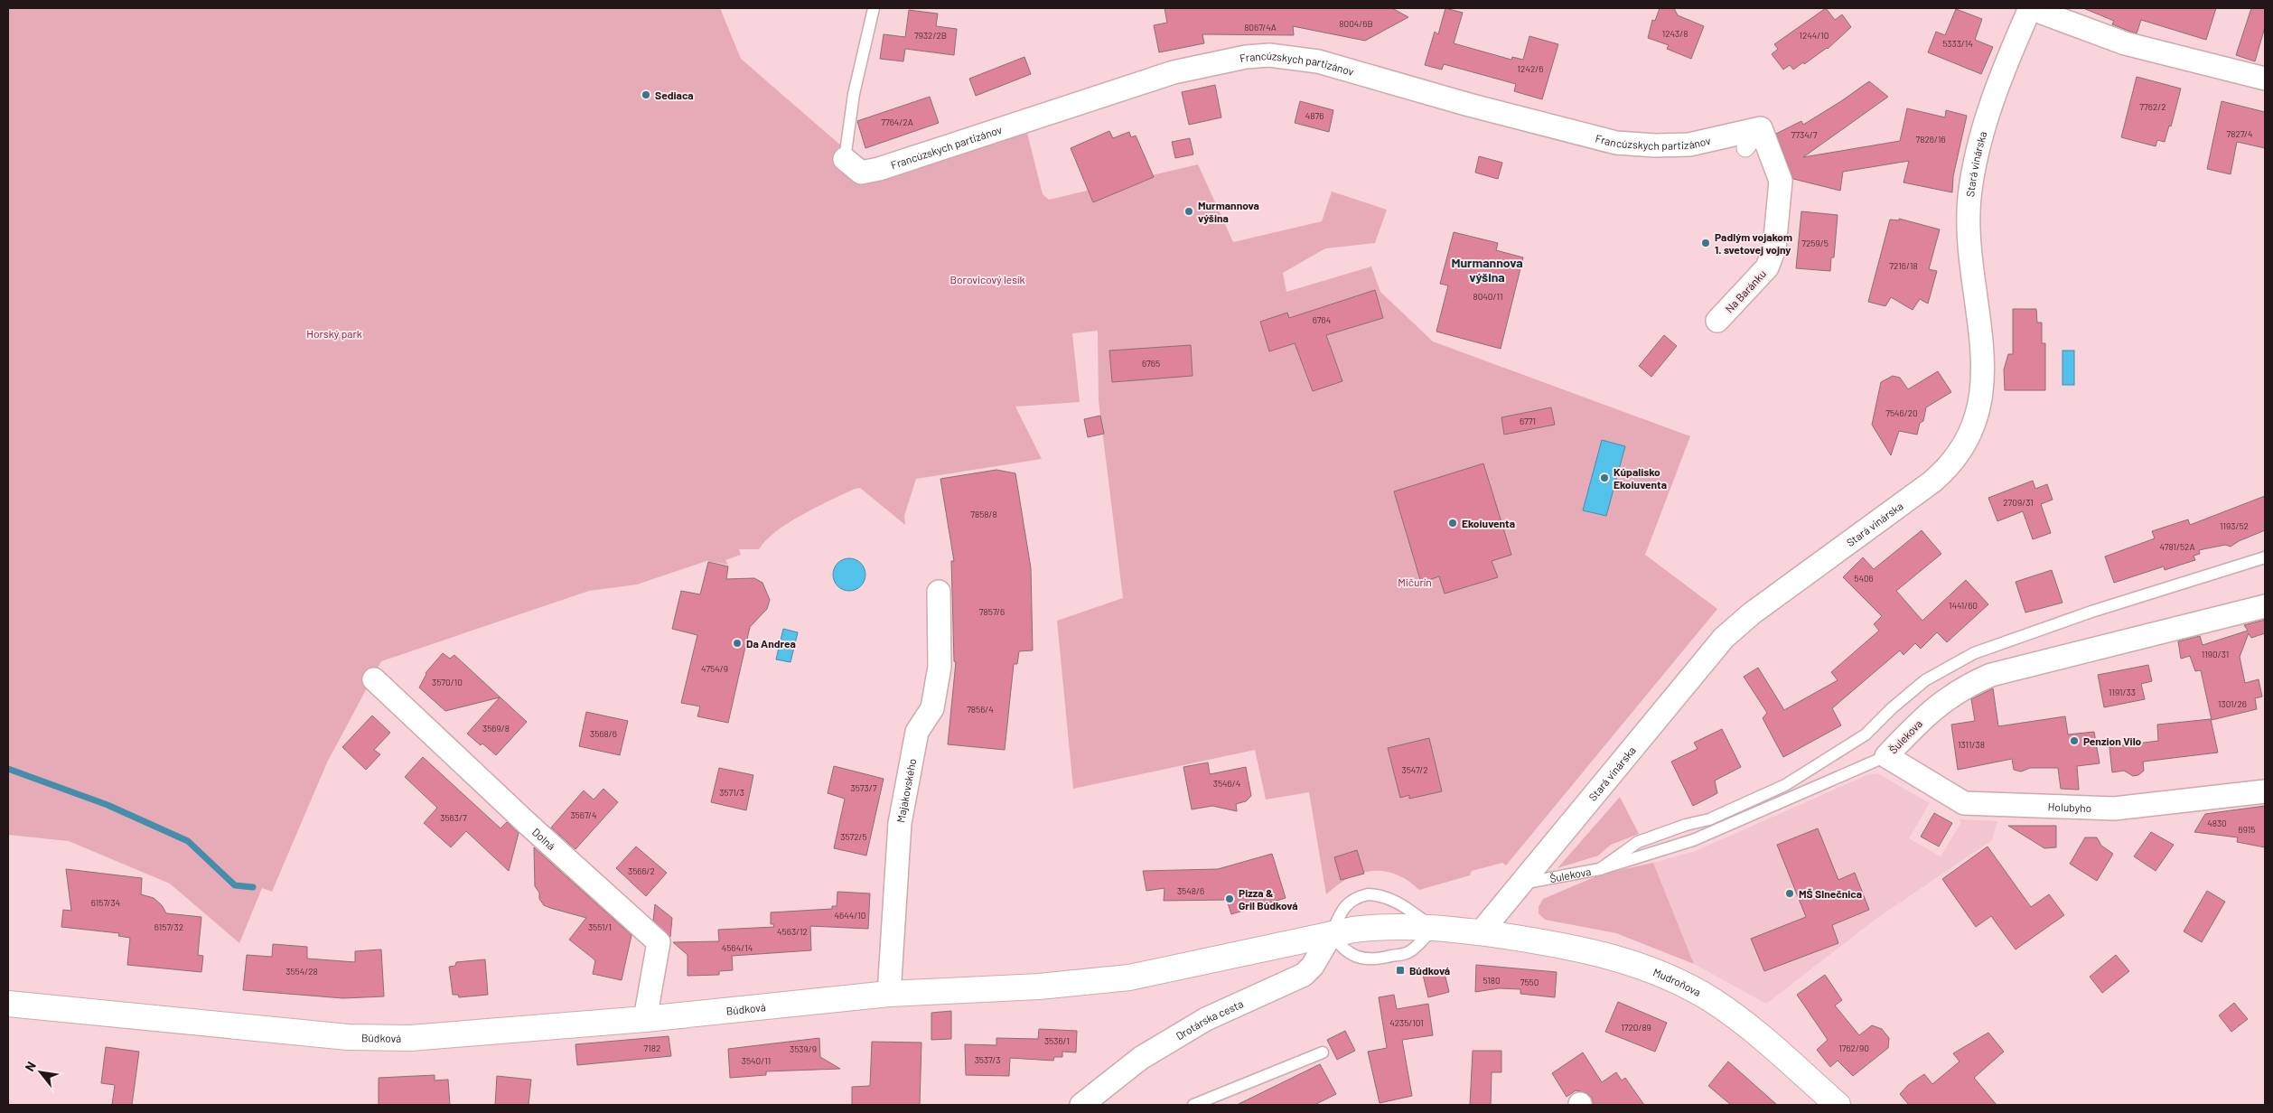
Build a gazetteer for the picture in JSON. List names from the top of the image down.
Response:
{
  "streets": {
    "street": [
      "Francúzskych partizánov",
      "Stará vinárska",
      "Na Baránku",
      "Šulekova",
      "Majakovského",
      "Holubyho",
      "Dolná",
      "Mudroňova",
      "Búdková",
      "Drotárska cesta"
    ]
  },
  "crossings": [
    ["Francúzskych partizánov", "Na Baránku"],
    ["Stará vinárska", "Šulekova"],
    ["Stará vinárska", "Mudroňova"],
    ["Stará vinárska", "Búdková"],
    ["Šulekova", "Holubyho"],
    ["Majakovského", "Búdková"],
    ["Dolná", "Búdková"],
    ["Mudroňova", "Búdková"],
    ["Búdková", "Drotárska cesta"]
  ],
  "districts": ["Murmannova výšina"],
  "parks": ["Borovicový lesík", "Horský park", "Mičurín"],
  "places": {
    "other": [
      "Sediaca",
      "Murmannova výšina",
      "Padlým vojakom 1. svetovej vojny",
      "Kúpalisko Ekoiuventa",
      "Ekoiuventa",
      "Da Andrea",
      "Penzion Vilo",
      "MŠ Slnečnica",
      "Pizza & Gril Búdková"
    ],
    "transit": ["Búdková"]
  },
  "house_numbers": [
    "8004/6B",
    "8067/4A",
    "1243/8",
    "7932/2B",
    "1244/10",
    "5333/14",
    "1242/6",
    "7762/2",
    "4876",
    "7764/2A",
    "7827/4",
    "7734/7",
    "7826/16",
    "7259/5",
    "7216/18",
    "8040/11",
    "6764",
    "6765",
    "7546/20",
    "6771",
    "2709/31",
    "7858/8",
    "1193/52",
    "4781/52A",
    "5406",
    "1441/60",
    "7857/6",
    "1190/31",
    "4754/9",
    "3570/10",
    "1191/33",
    "1301/26",
    "7856/4",
    "3569/8",
    "3568/6",
    "1311/38",
    "3547/2",
    "3546/4",
    "3573/7",
    "3571/3",
    "3567/4",
    "3563/7",
    "4830",
    "6915",
    "3572/5",
    "3566/2",
    "3548/6",
    "6157/34",
    "4644/10",
    "6157/32",
    "3551/1",
    "4563/12",
    "4564/14",
    "3554/28",
    "5180",
    "7550",
    "4235/101",
    "1720/89",
    "3536/1",
    "7182",
    "1762/90",
    "3539/9",
    "3537/3",
    "3540/11"
  ],
  "north": "top left"
}
